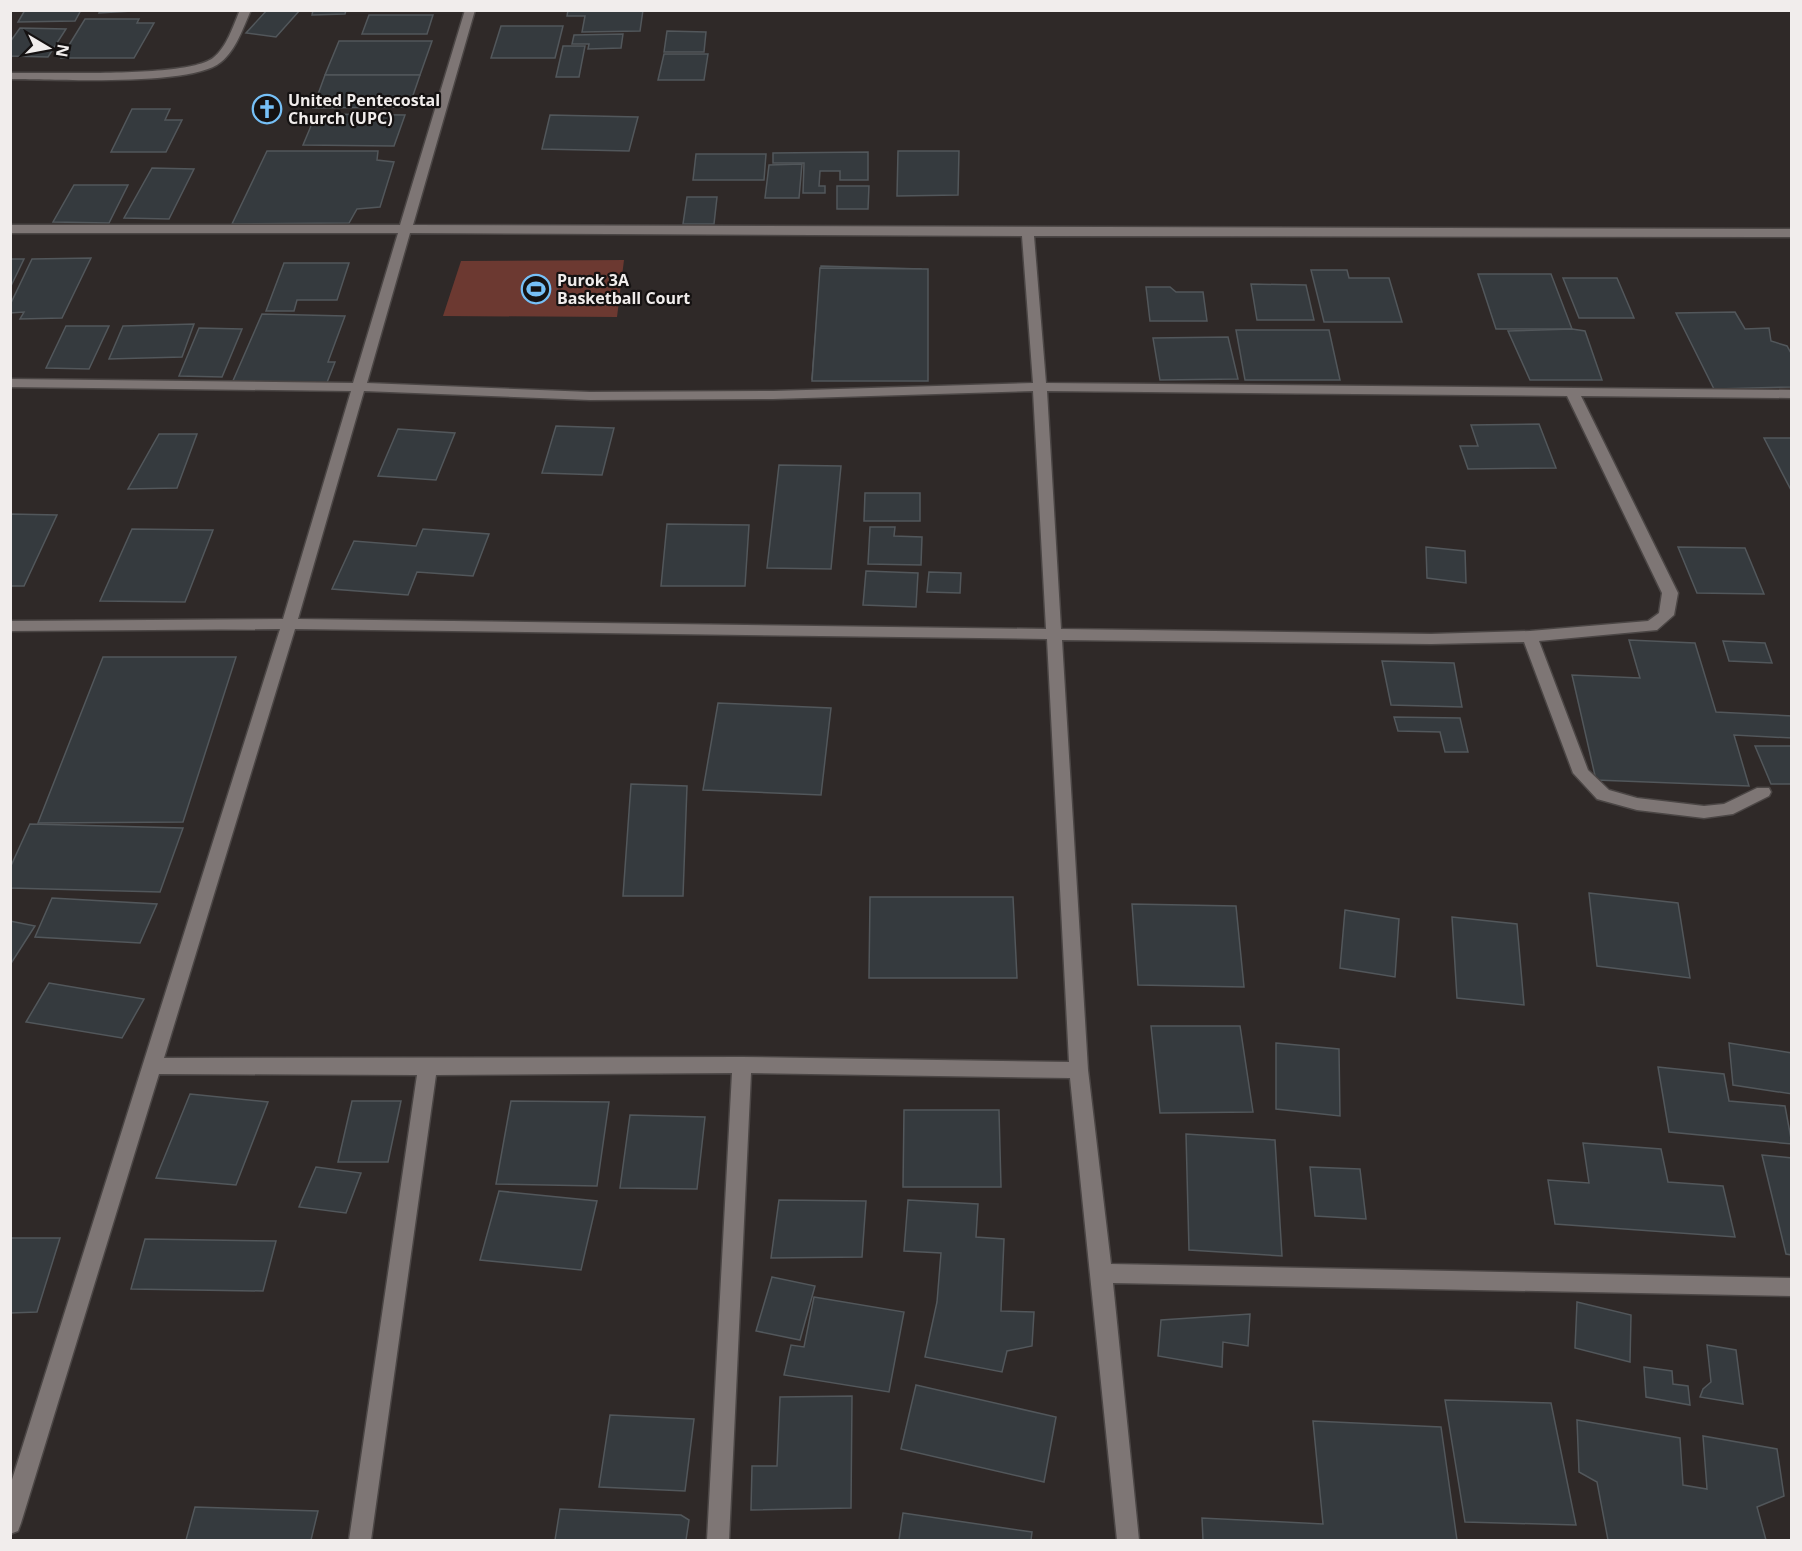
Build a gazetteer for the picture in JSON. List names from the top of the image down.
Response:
{
  "places": {
    "church": ["United Pentecostal Church (UPC)"],
    "sports": ["Purok 3A Basketball Court"]
  },
  "north": "right"
}
